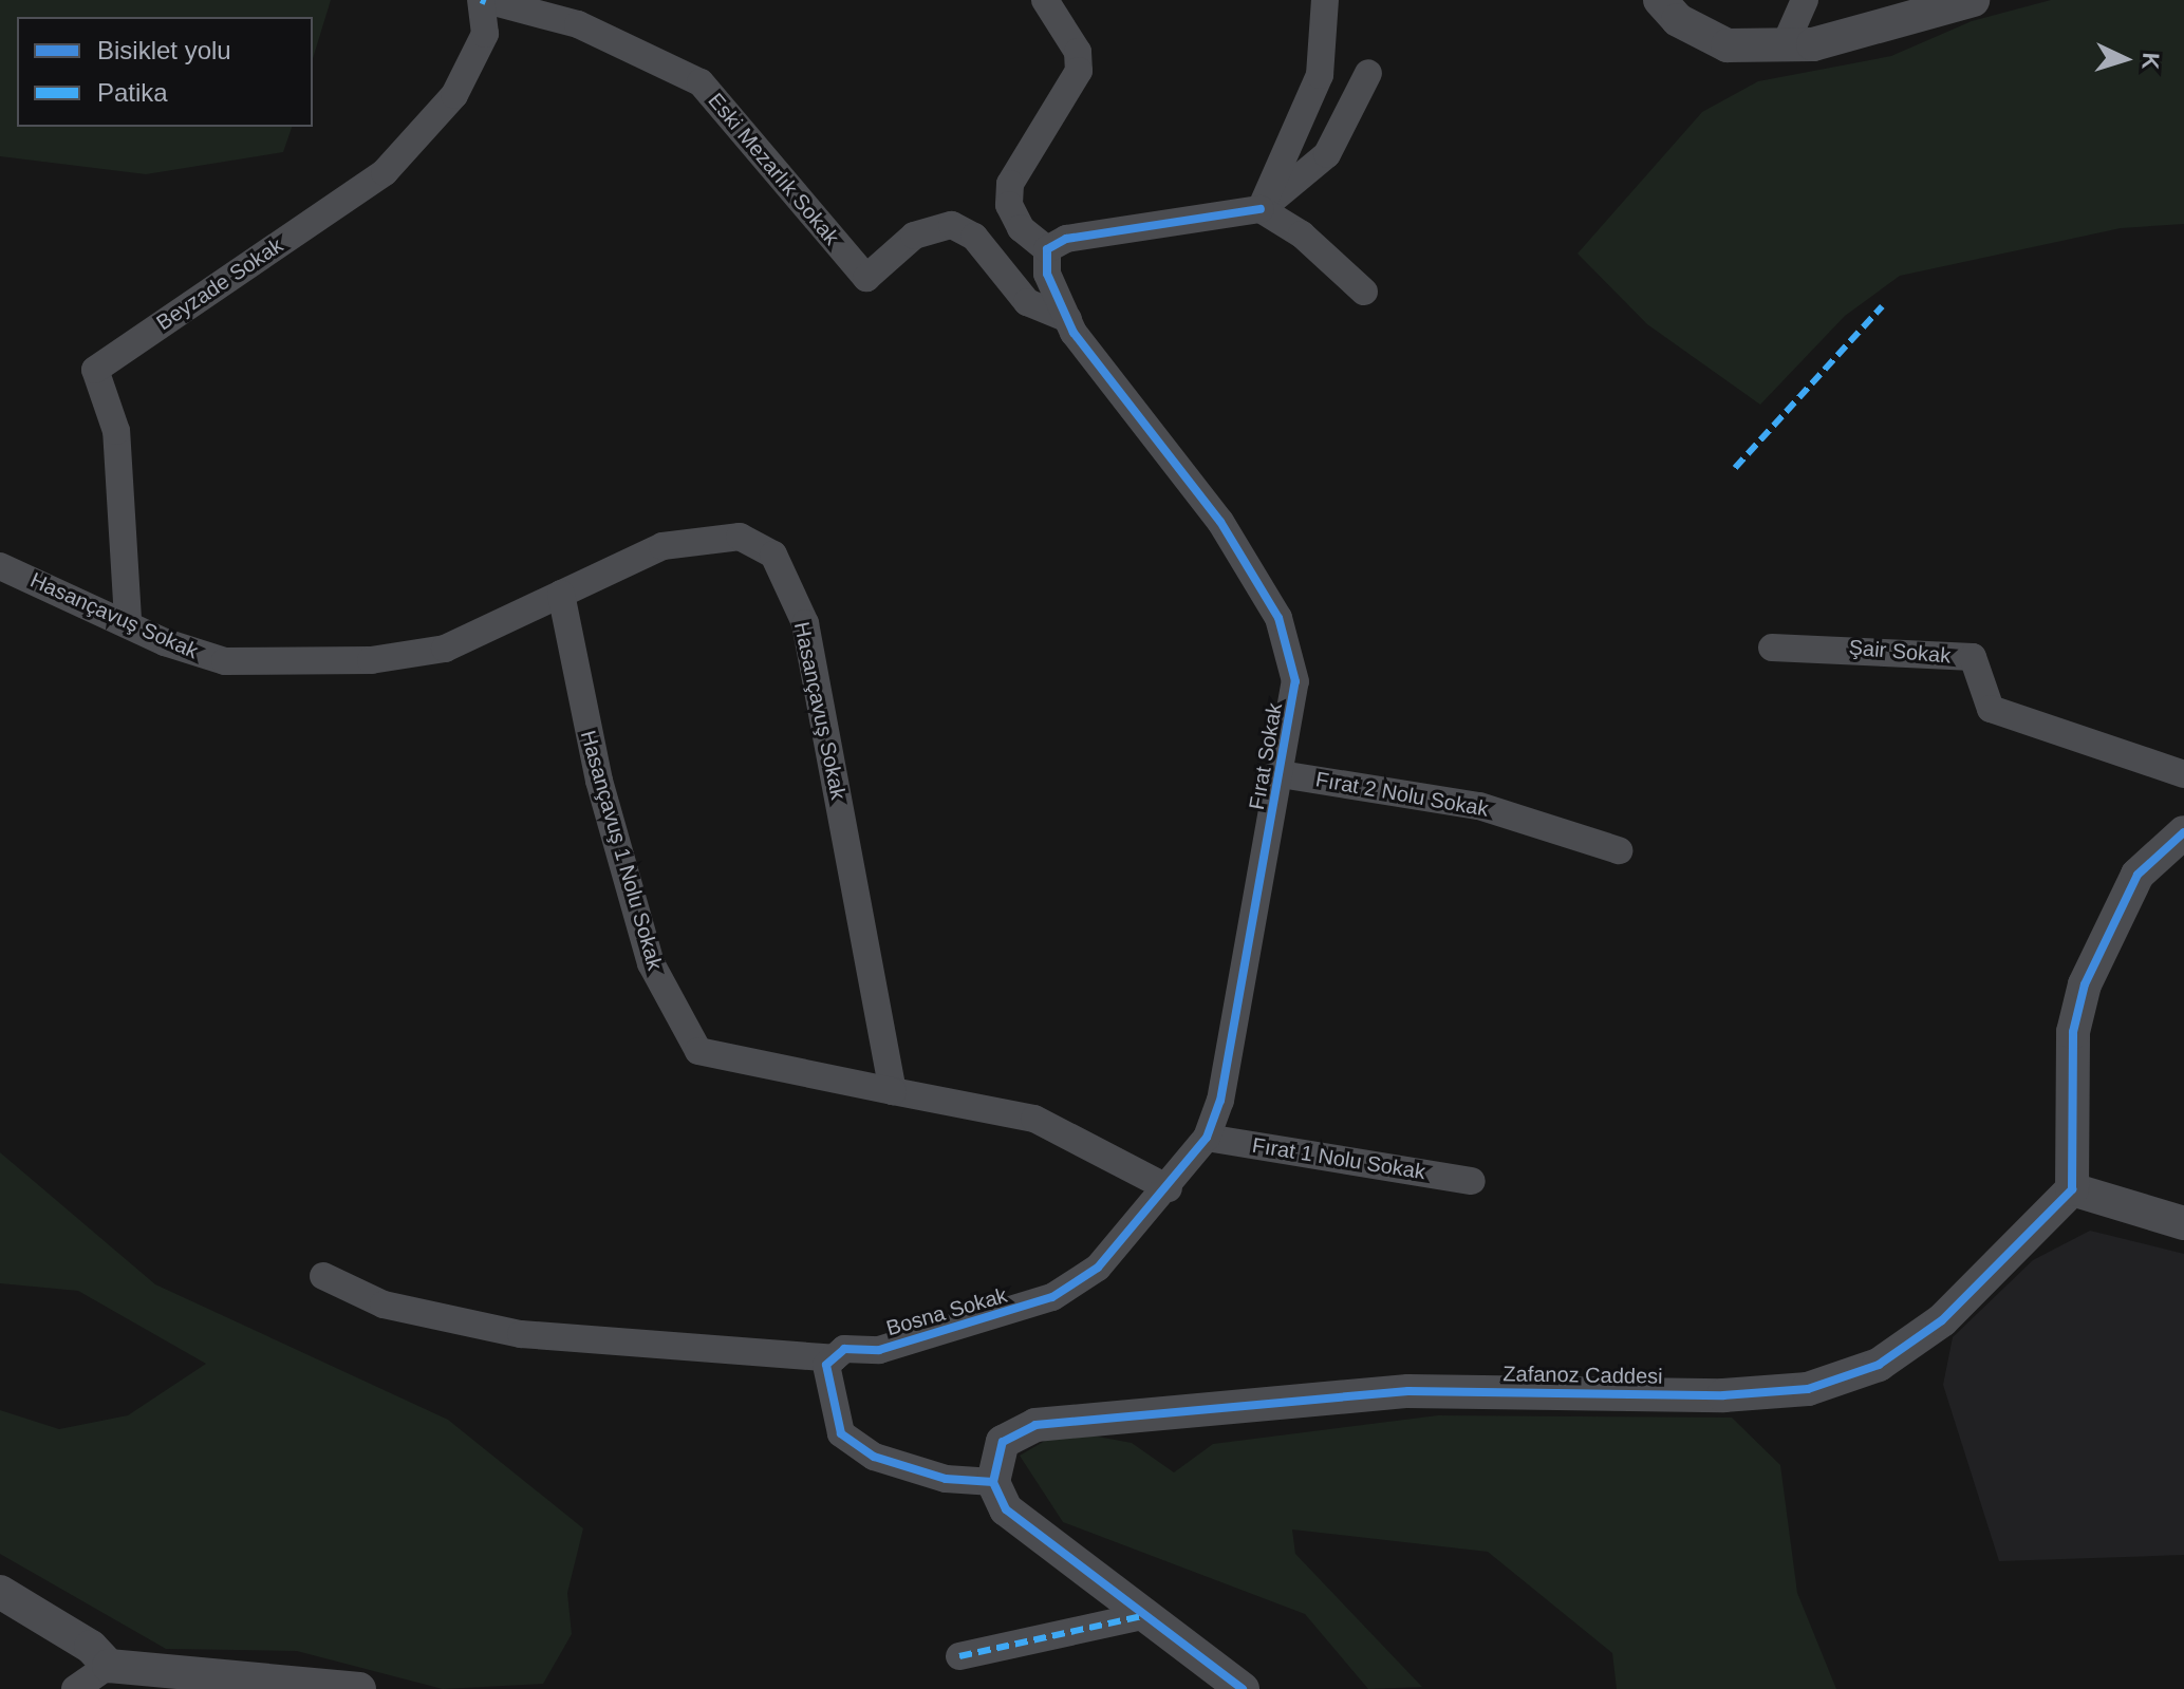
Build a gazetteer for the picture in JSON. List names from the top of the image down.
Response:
{
  "streets": {
    "street": [
      "Eski Mezarlık Sokak",
      "Beyzade Sokak",
      "Hasançavuş Sokak",
      "Şair Sokak",
      "Fırat Sokak",
      "Fırat 2 Nolu Sokak",
      "Hasançavuş 1 Nolu Sokak",
      "Fırat 1 Nolu Sokak",
      "Bosna Sokak",
      "Zafanoz Caddesi"
    ]
  },
  "crossings": [
    ["Eski Mezarlık Sokak", "Beyzade Sokak"],
    ["Eski Mezarlık Sokak", "Fırat Sokak"],
    ["Beyzade Sokak", "Hasançavuş Sokak"],
    ["Hasançavuş Sokak", "Hasançavuş 1 Nolu Sokak"],
    ["Fırat Sokak", "Fırat 2 Nolu Sokak"],
    ["Fırat Sokak", "Fırat 1 Nolu Sokak"],
    ["Fırat Sokak", "Bosna Sokak"]
  ],
  "legend": ["Bisiklet yolu", "Patika"],
  "north": "right"
}
